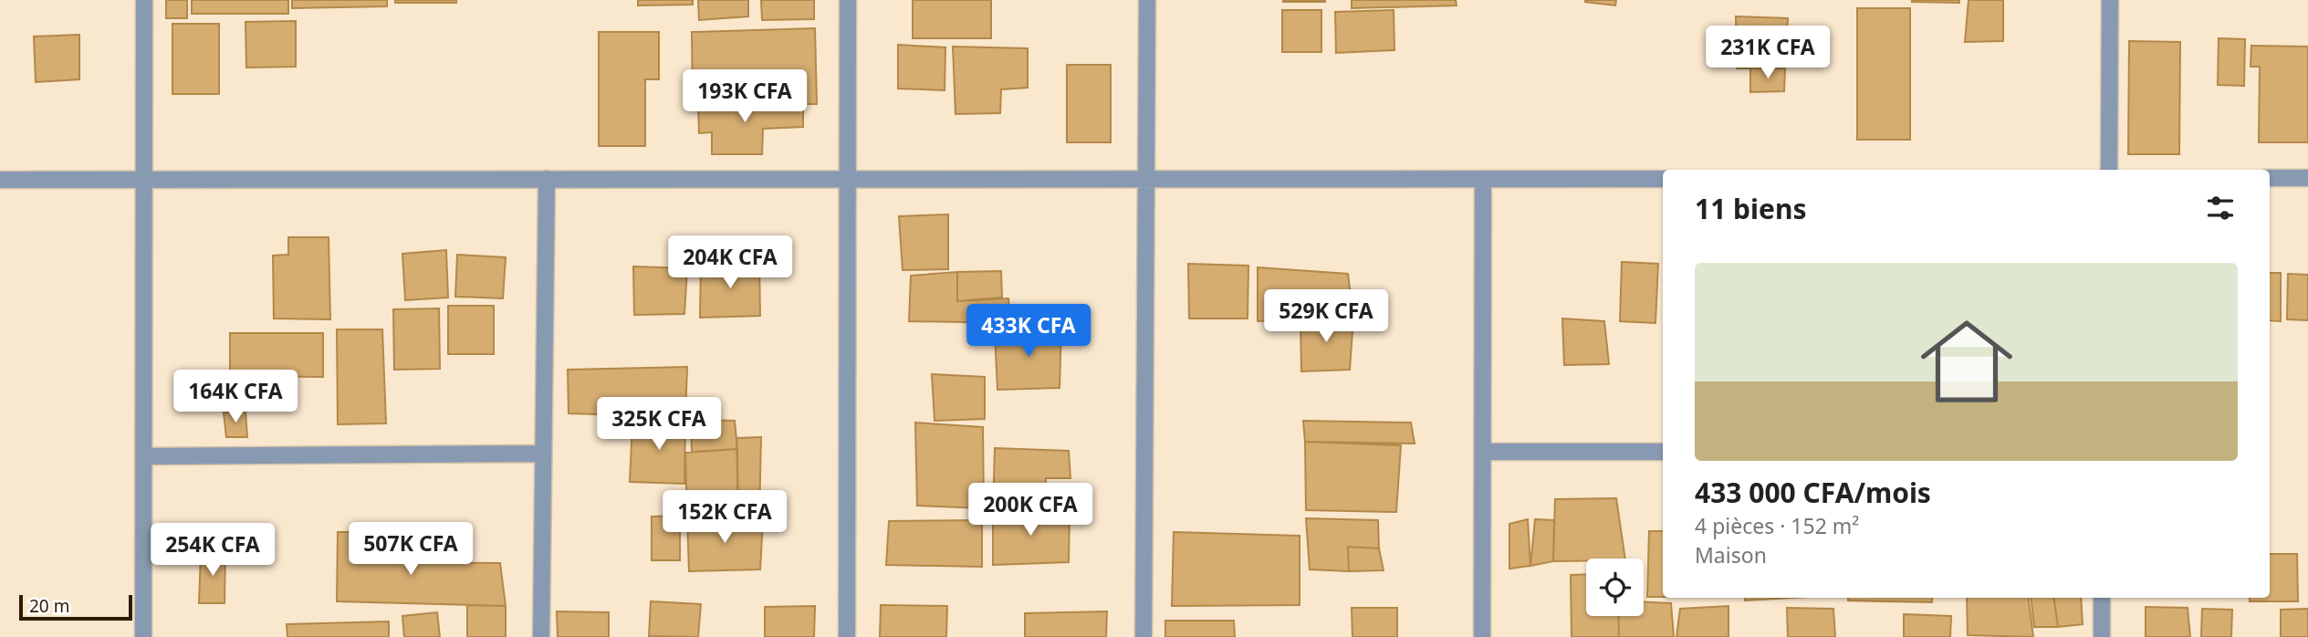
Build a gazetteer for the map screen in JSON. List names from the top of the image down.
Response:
{
  "scale_bar": "20 m",
  "page": {
    "price": [
      "231K CFA",
      "193K CFA",
      "204K CFA",
      "529K CFA",
      "433K CFA",
      "164K CFA",
      "325K CFA",
      "200K CFA",
      "152K CFA",
      "507K CFA",
      "254K CFA"
    ],
    "heading": "11 biens",
    "list": [
      {
        "name": "433 000 CFA/mois",
        "note": "4 pièces · 152 m² · Maison"
      }
    ],
    "scale": "20 m"
  }
}
